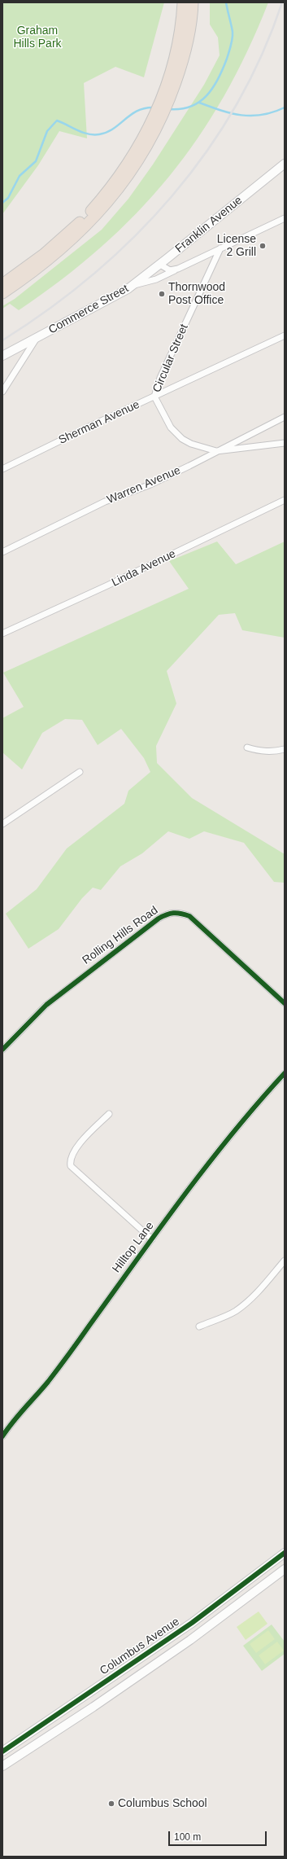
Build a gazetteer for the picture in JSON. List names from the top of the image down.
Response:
{
  "streets": {
    "street": [
      "Franklin Avenue",
      "Commerce Street",
      "Circular Street",
      "Sherman Avenue",
      "Warren Avenue",
      "Linda Avenue",
      "Rolling Hills Road",
      "Hilltop Lane",
      "Columbus Avenue"
    ]
  },
  "crossings": [
    ["Franklin Avenue", "Commerce Street"],
    ["Commerce Street", "Circular Street"],
    ["Circular Street", "Sherman Avenue"],
    ["Circular Street", "Warren Avenue"]
  ],
  "parks": ["Graham Hills Park"],
  "places": ["License 2 Grill", "Thornwood Post Office", "Columbus School"],
  "scale_bar": "100 m"
}
